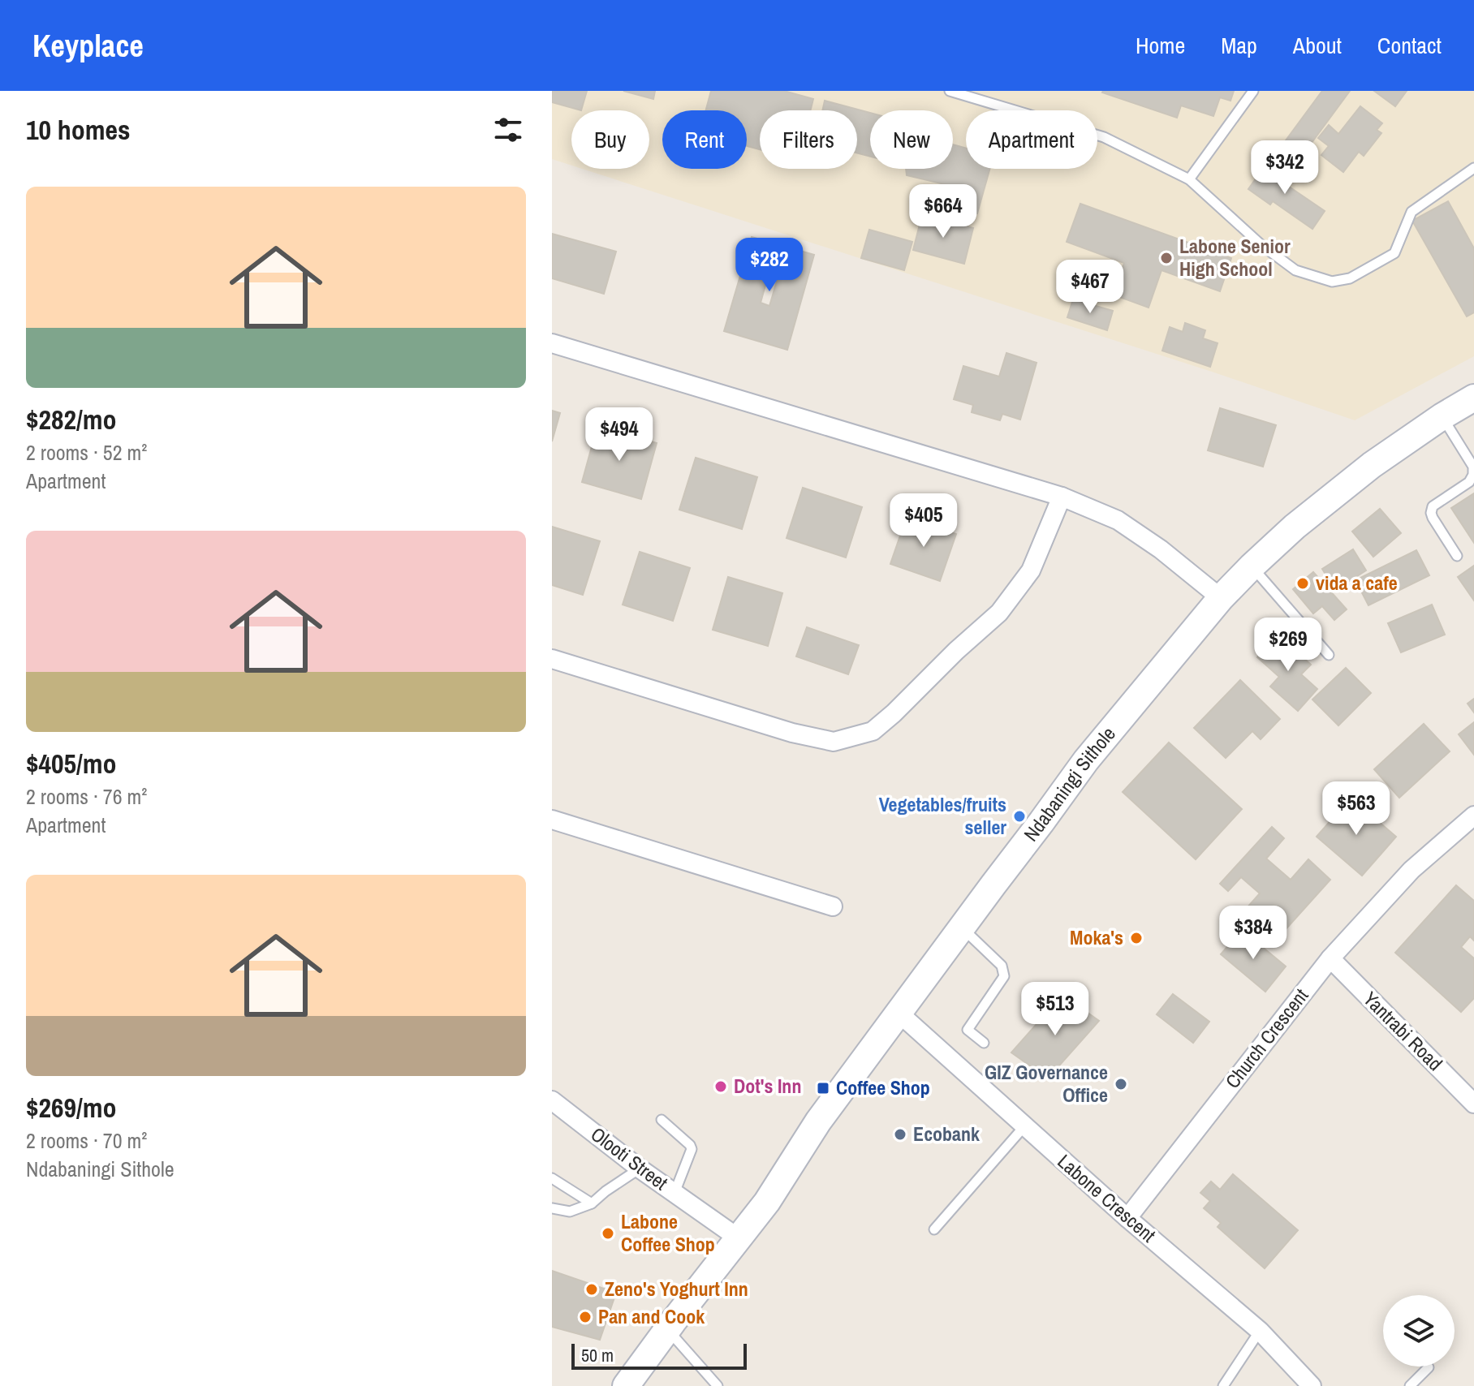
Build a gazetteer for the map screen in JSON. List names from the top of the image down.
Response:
{
  "streets": {
    "street": [
      "Ndabaningi Sithole",
      "Yantrabi Road",
      "Church Crescent",
      "Olooti Street",
      "Labone Crescent"
    ]
  },
  "crossings": [
    ["Ndabaningi Sithole", "Olooti Street"],
    ["Ndabaningi Sithole", "Labone Crescent"],
    ["Yantrabi Road", "Church Crescent"],
    ["Church Crescent", "Labone Crescent"]
  ],
  "places": {
    "other": [
      "Labone Senior High School",
      "vida a cafe",
      "Vegetables/fruits seller",
      "Moka's",
      "GIZ Governance Office",
      "Dot's Inn",
      "Ecobank",
      "Labone Coffee Shop",
      "Zeno's Yoghurt Inn",
      "Pan and Cook"
    ],
    "transit": ["Coffee Shop"]
  },
  "scale_bar": "50 m",
  "page": {
    "header": "Keyplace",
    "nav": [
      "Home",
      "Map",
      "About",
      "Contact"
    ],
    "heading": "10 homes",
    "chip": [
      "Buy",
      "Rent",
      "Filters",
      "New",
      "Apartment"
    ],
    "price": [
      "$342",
      "$664",
      "$282",
      "$467",
      "$494",
      "$405",
      "$269",
      "$563",
      "$384",
      "$513"
    ],
    "list": [
      {
        "name": "$282/mo",
        "note": "2 rooms · 52 m² · Apartment"
      },
      {
        "name": "$405/mo",
        "note": "2 rooms · 76 m² · Apartment"
      },
      {
        "name": "$269/mo",
        "note": "2 rooms · 70 m² · Ndabaningi Sithole"
      }
    ],
    "scale": "50 m"
  }
}
